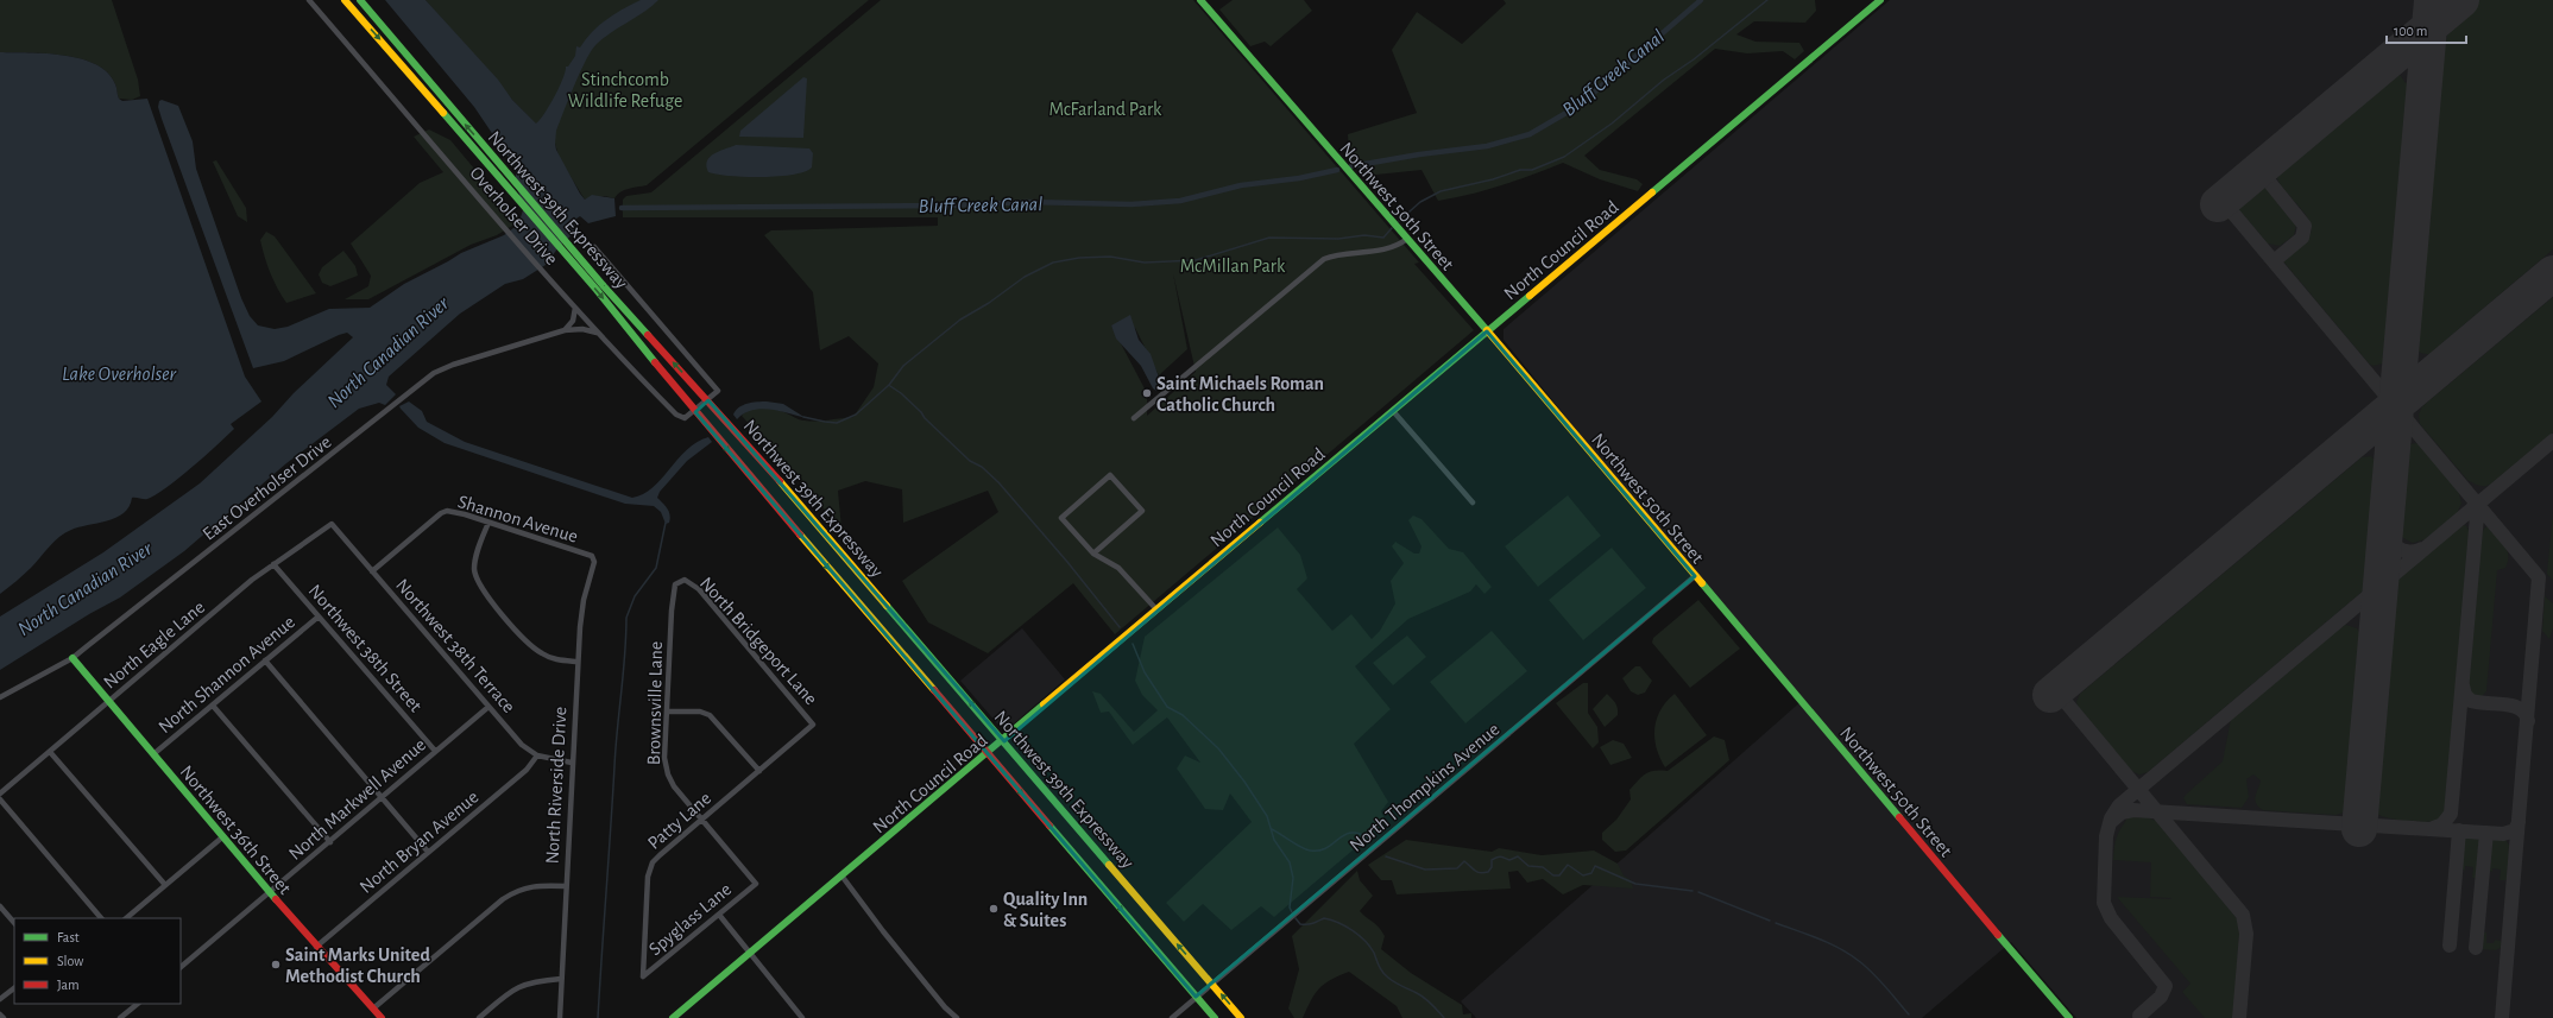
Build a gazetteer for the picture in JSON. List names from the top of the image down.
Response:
{
  "streets": {
    "main road": [
      "Northwest 50th Street",
      "Northwest 39th Expressway",
      "North Council Road",
      "Northwest 36th Street"
    ],
    "street": [
      "Overholser Drive",
      "East Overholser Drive",
      "Shannon Avenue",
      "North Bridgeport Lane",
      "North Eagle Lane",
      "Northwest 38th Terrace",
      "Northwest 38th Street",
      "North Shannon Avenue",
      "Brownsville Lane",
      "North Riverside Drive",
      "North Thompkins Avenue",
      "North Markwell Avenue",
      "Patty Lane",
      "North Bryan Avenue",
      "Spyglass Lane"
    ]
  },
  "crossings": [
    ["Northwest 50th Street", "North Council Road"],
    ["Northwest 50th Street", "North Thompkins Avenue"],
    ["Northwest 39th Expressway", "Overholser Drive"],
    ["Northwest 39th Expressway", "North Council Road"],
    ["Northwest 39th Expressway", "North Thompkins Avenue"],
    ["Overholser Drive", "East Overholser Drive"],
    ["East Overholser Drive", "Northwest 36th Street"],
    ["Shannon Avenue", "Northwest 38th Terrace"],
    ["Shannon Avenue", "North Riverside Drive"],
    ["North Bridgeport Lane", "Brownsville Lane"],
    ["North Bridgeport Lane", "Patty Lane"],
    ["North Eagle Lane", "Northwest 38th Terrace"],
    ["North Eagle Lane", "Northwest 38th Street"],
    ["North Eagle Lane", "Northwest 36th Street"],
    ["Northwest 38th Terrace", "North Riverside Drive"],
    ["Northwest 38th Terrace", "North Markwell Avenue"],
    ["Northwest 38th Terrace", "North Bryan Avenue"],
    ["Northwest 38th Street", "North Shannon Avenue"],
    ["Northwest 38th Street", "North Markwell Avenue"],
    ["North Shannon Avenue", "Northwest 36th Street"],
    ["Brownsville Lane", "Patty Lane"],
    ["Brownsville Lane", "Spyglass Lane"],
    ["North Markwell Avenue", "Northwest 36th Street"],
    ["Patty Lane", "Spyglass Lane"],
    ["Northwest 36th Street", "North Bryan Avenue"]
  ],
  "water": ["Bluff Creek Canal", "North Canadian River", "Lake Overholser"],
  "parks": ["Stinchcomb Wildlife Refuge", "McFarland Park", "McMillan Park"],
  "places": ["Saint Michaels Roman Catholic Church", "Quality Inn & Suites", "Saint Marks United Methodist Church"],
  "legend": ["Fast", "Slow", "Jam"],
  "scale_bar": "100 m"
}
